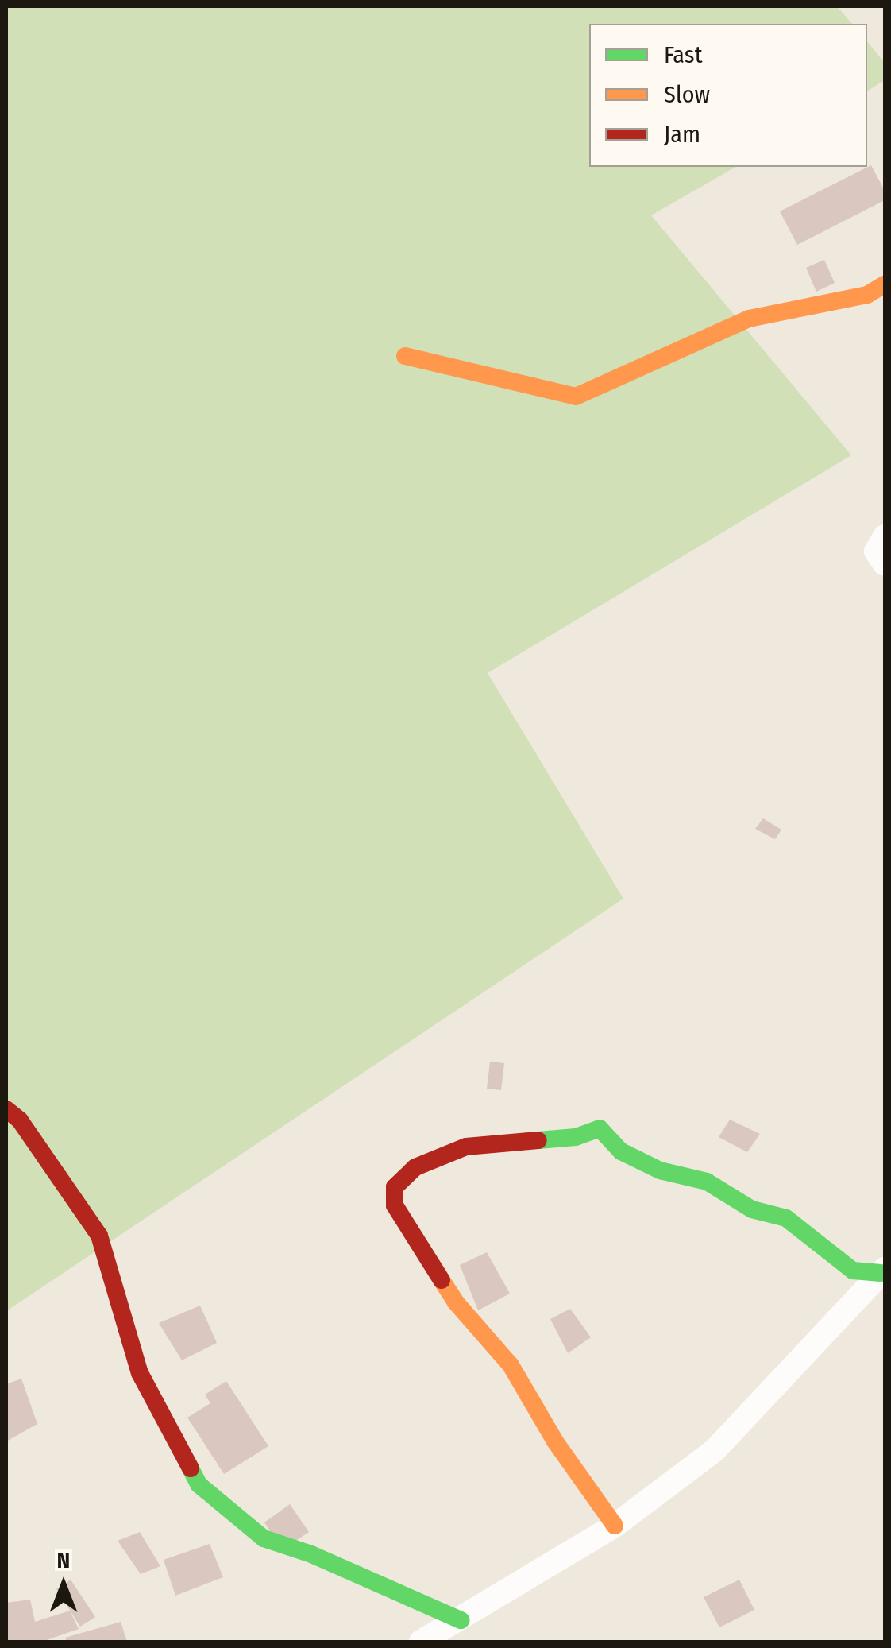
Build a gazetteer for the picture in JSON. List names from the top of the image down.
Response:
{
  "legend": ["Fast", "Slow", "Jam"],
  "north": "top"
}
